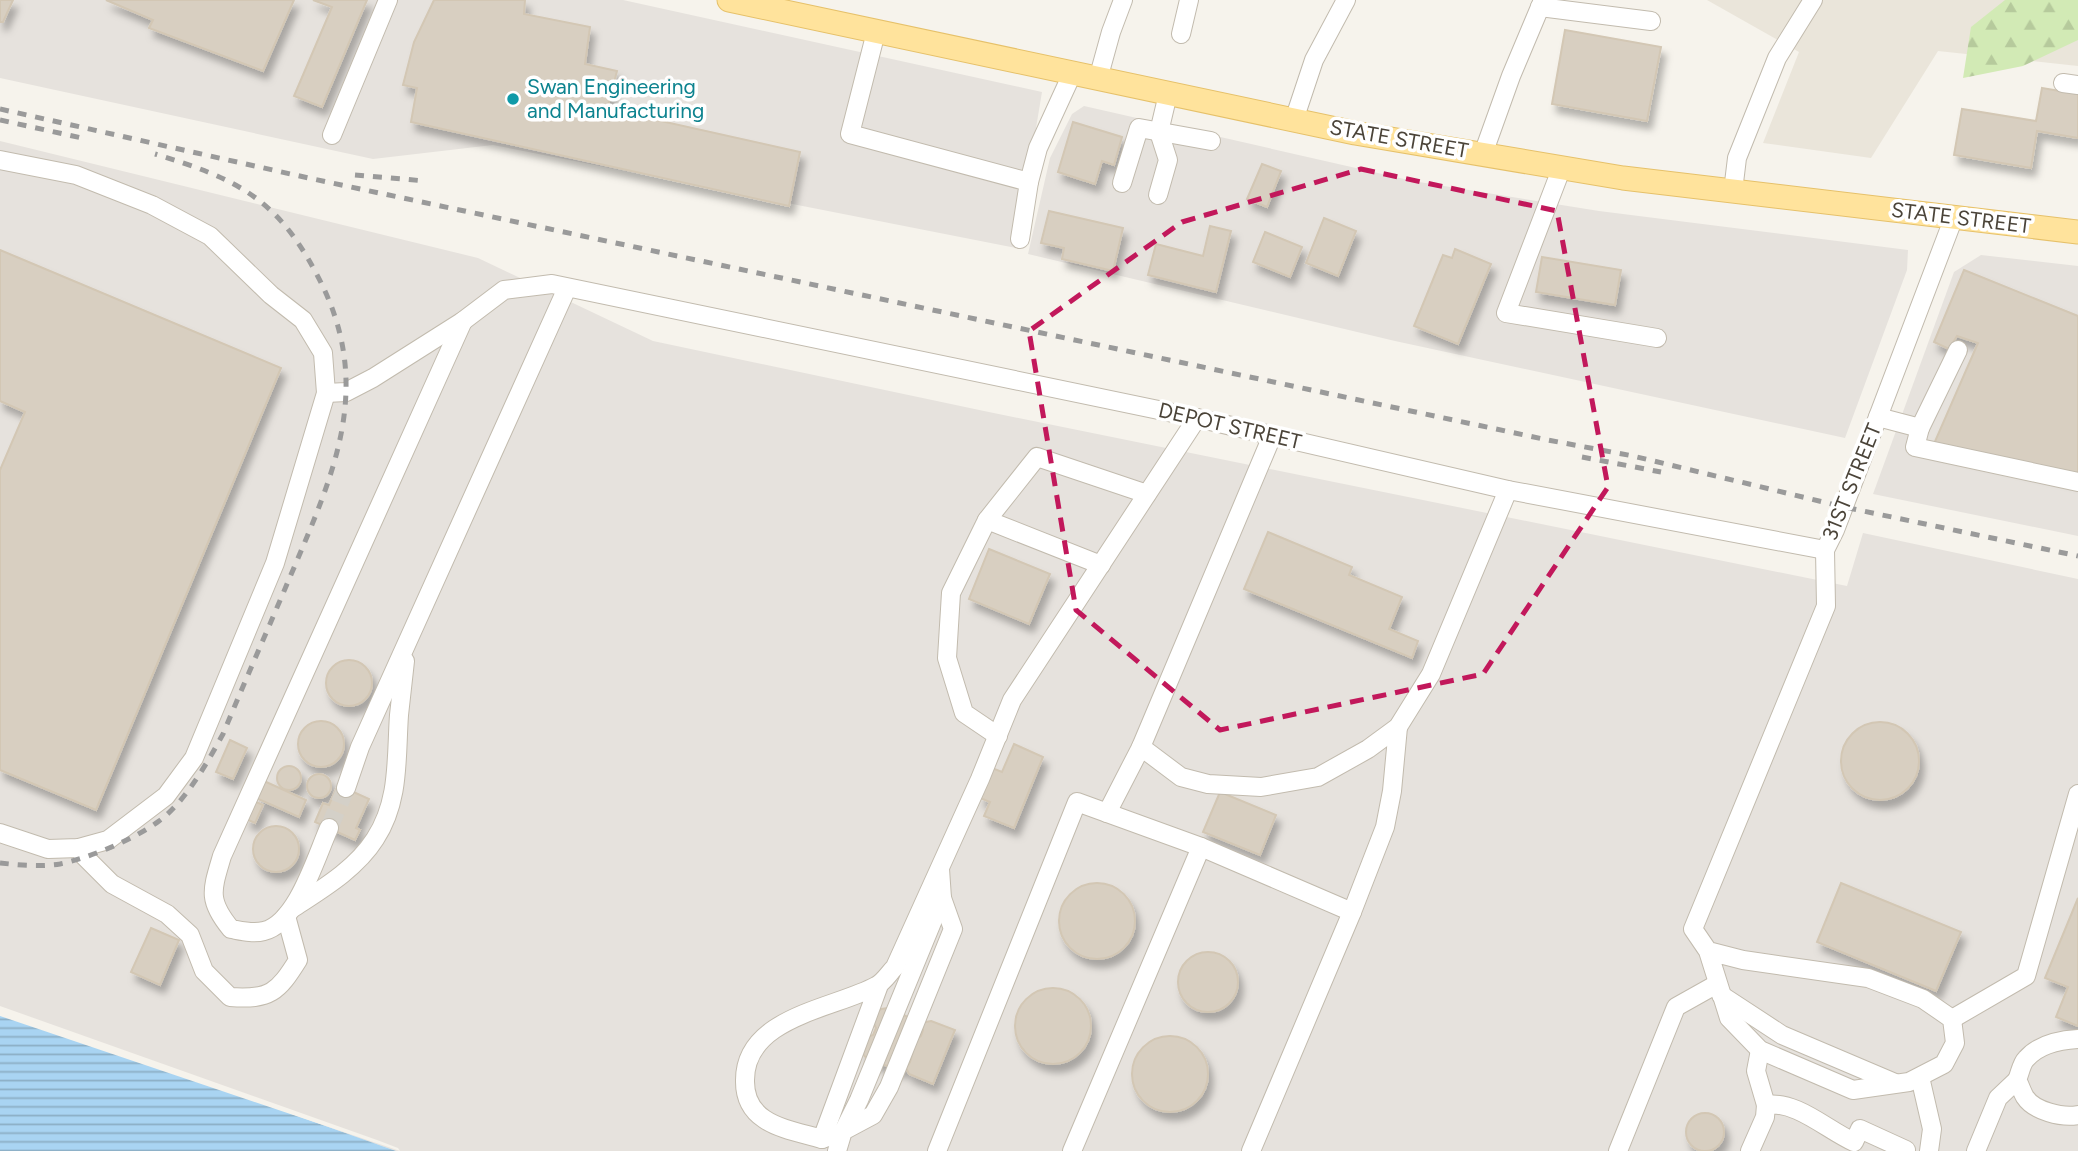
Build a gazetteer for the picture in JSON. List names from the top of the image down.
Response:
{
  "streets": {
    "main road": ["STATE STREET"],
    "street": ["DEPOT STREET", "31ST STREET"]
  },
  "crossings": [
    ["STATE STREET", "31ST STREET"],
    ["DEPOT STREET", "31ST STREET"]
  ],
  "places": ["Swan Engineering and Manufacturing"]
}
